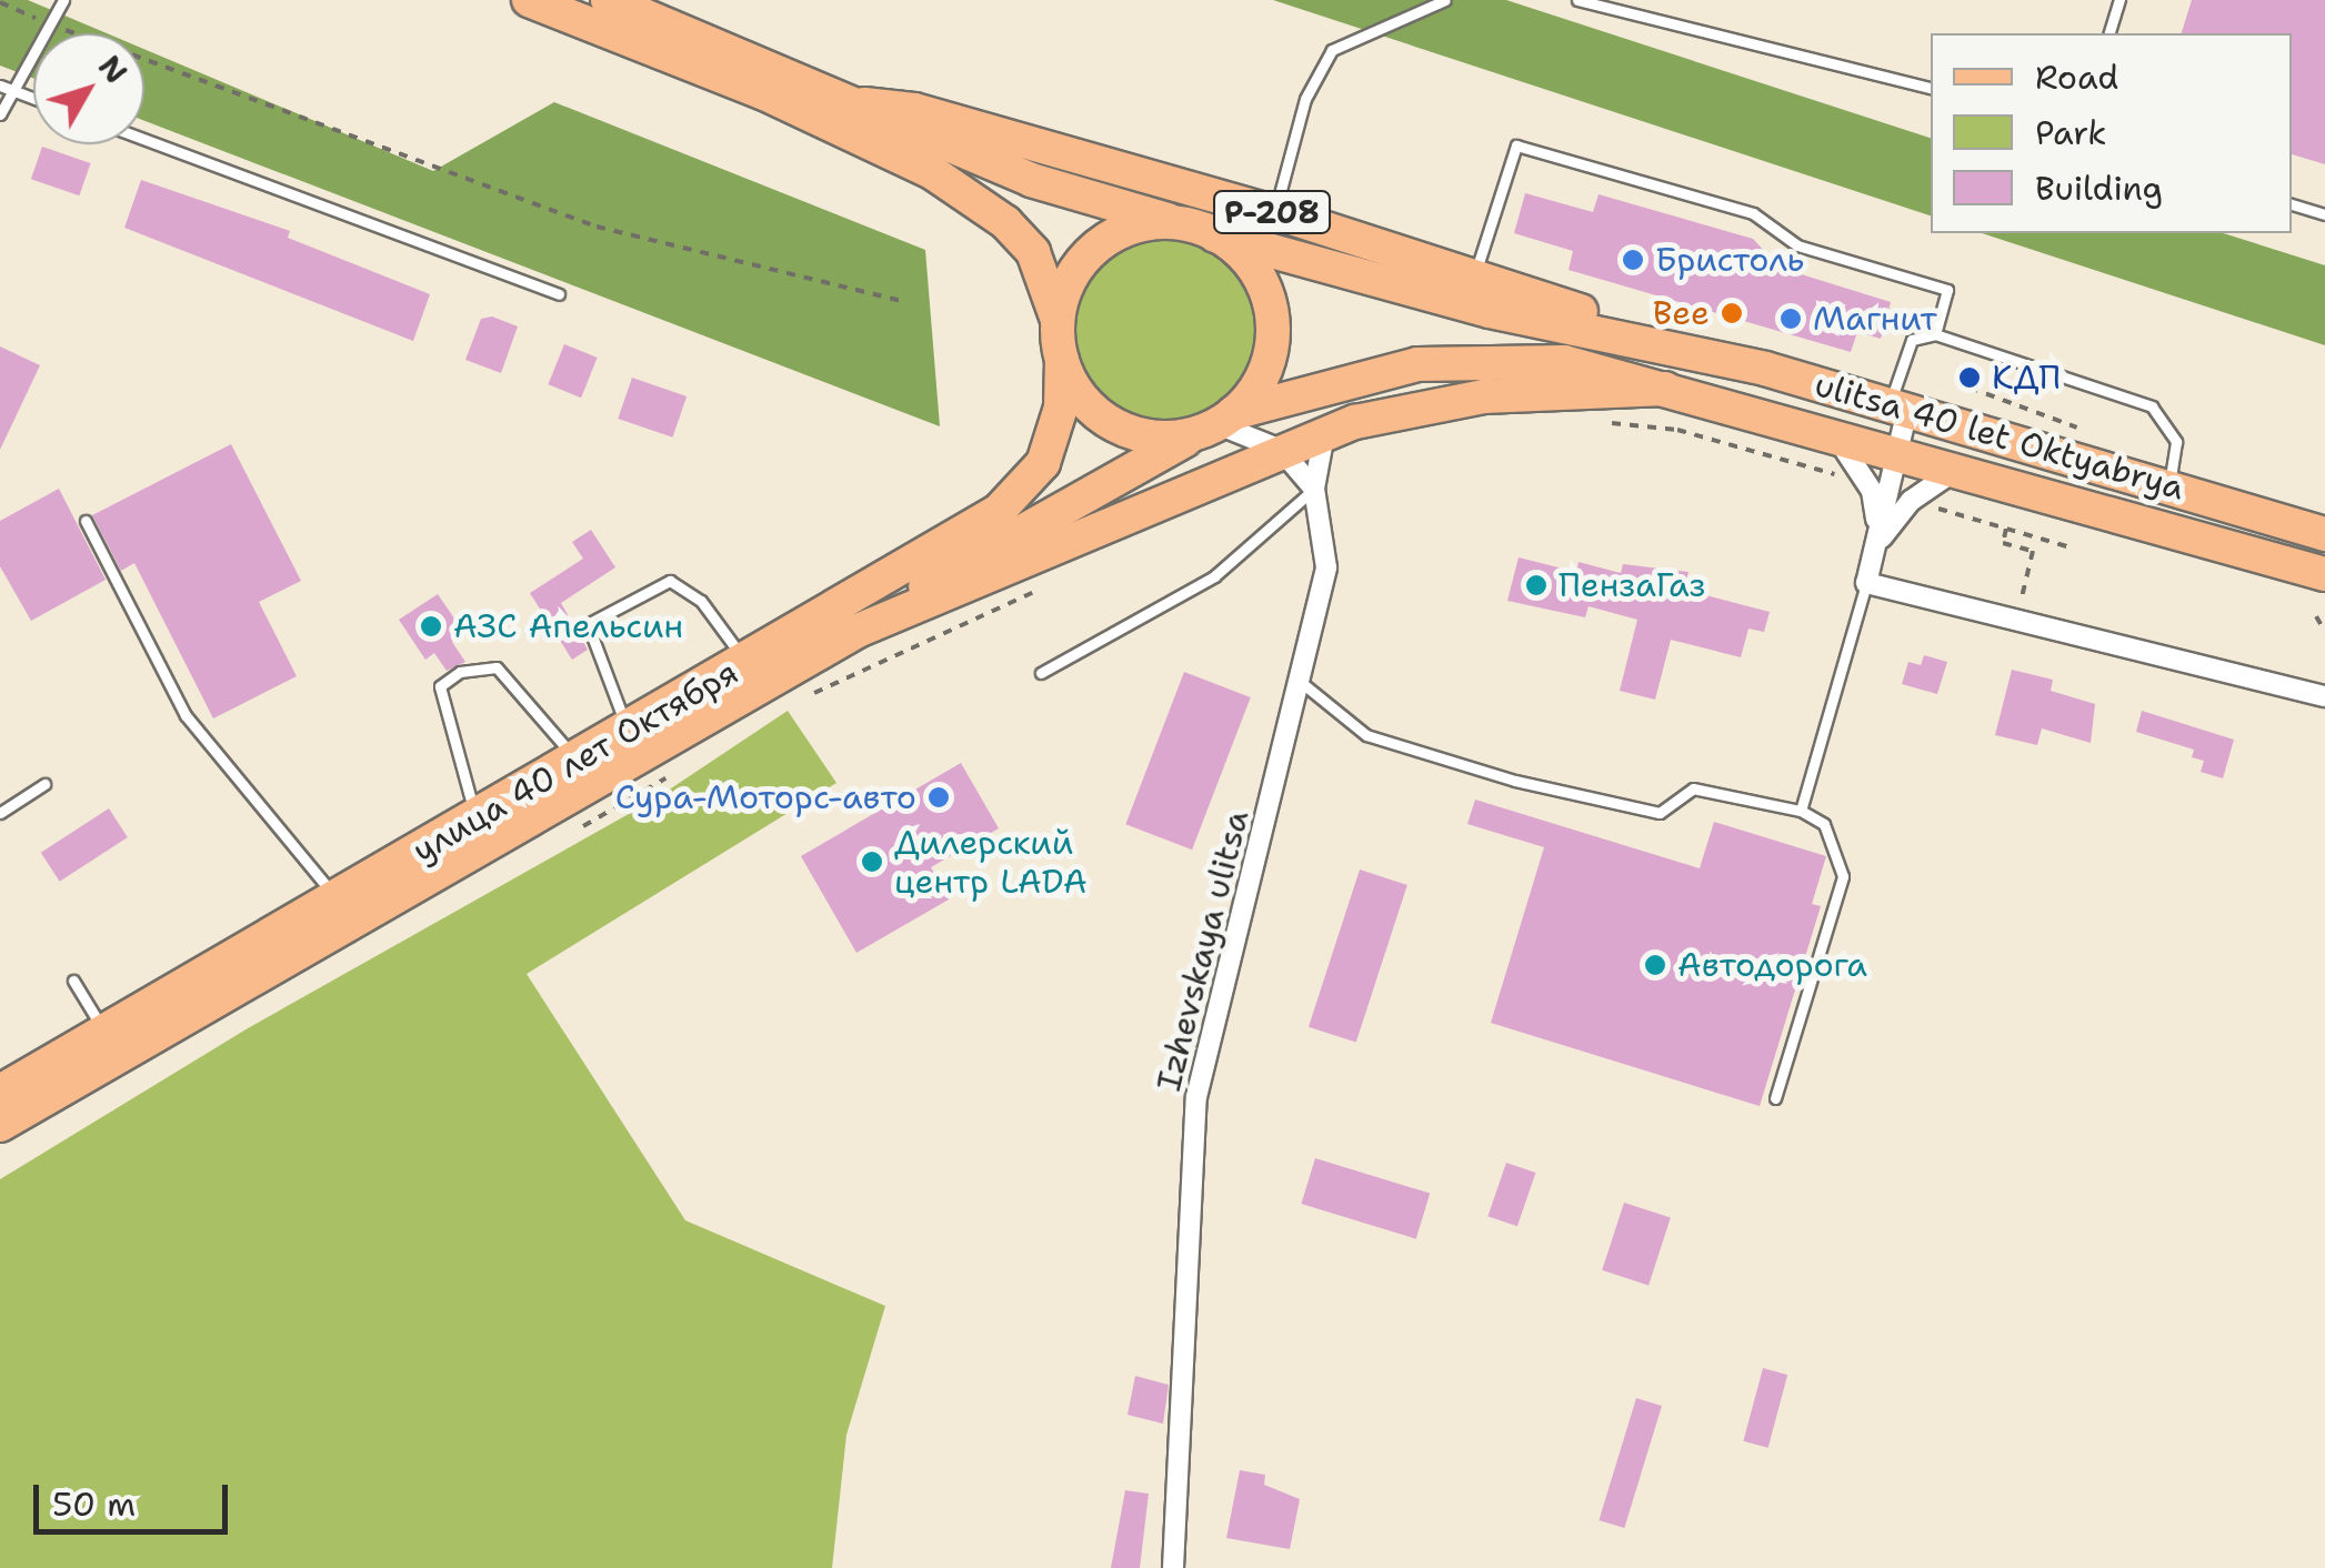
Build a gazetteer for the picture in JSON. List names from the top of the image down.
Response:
{
  "streets": {
    "main road": ["Р-208", "ulitsa 40 let Oktyabrya", "улица 40 лет Октября"],
    "street": ["Izhevskaya ulitsa"]
  },
  "crossings": [
    ["ulitsa 40 let Oktyabrya", "улица 40 лет Октября"],
    ["улица 40 лет Октября", "Izhevskaya ulitsa"]
  ],
  "places": [
    "Бристоль",
    "Bee",
    "Магнит",
    "КДП",
    "ПензаГаз",
    "АЗС Апельсин",
    "Сура-Моторс-авто",
    "Дилерский центр LADA",
    "Автодорога"
  ],
  "legend": ["Road", "Park", "Building"],
  "scale_bar": "50 m",
  "north": "top right"
}
